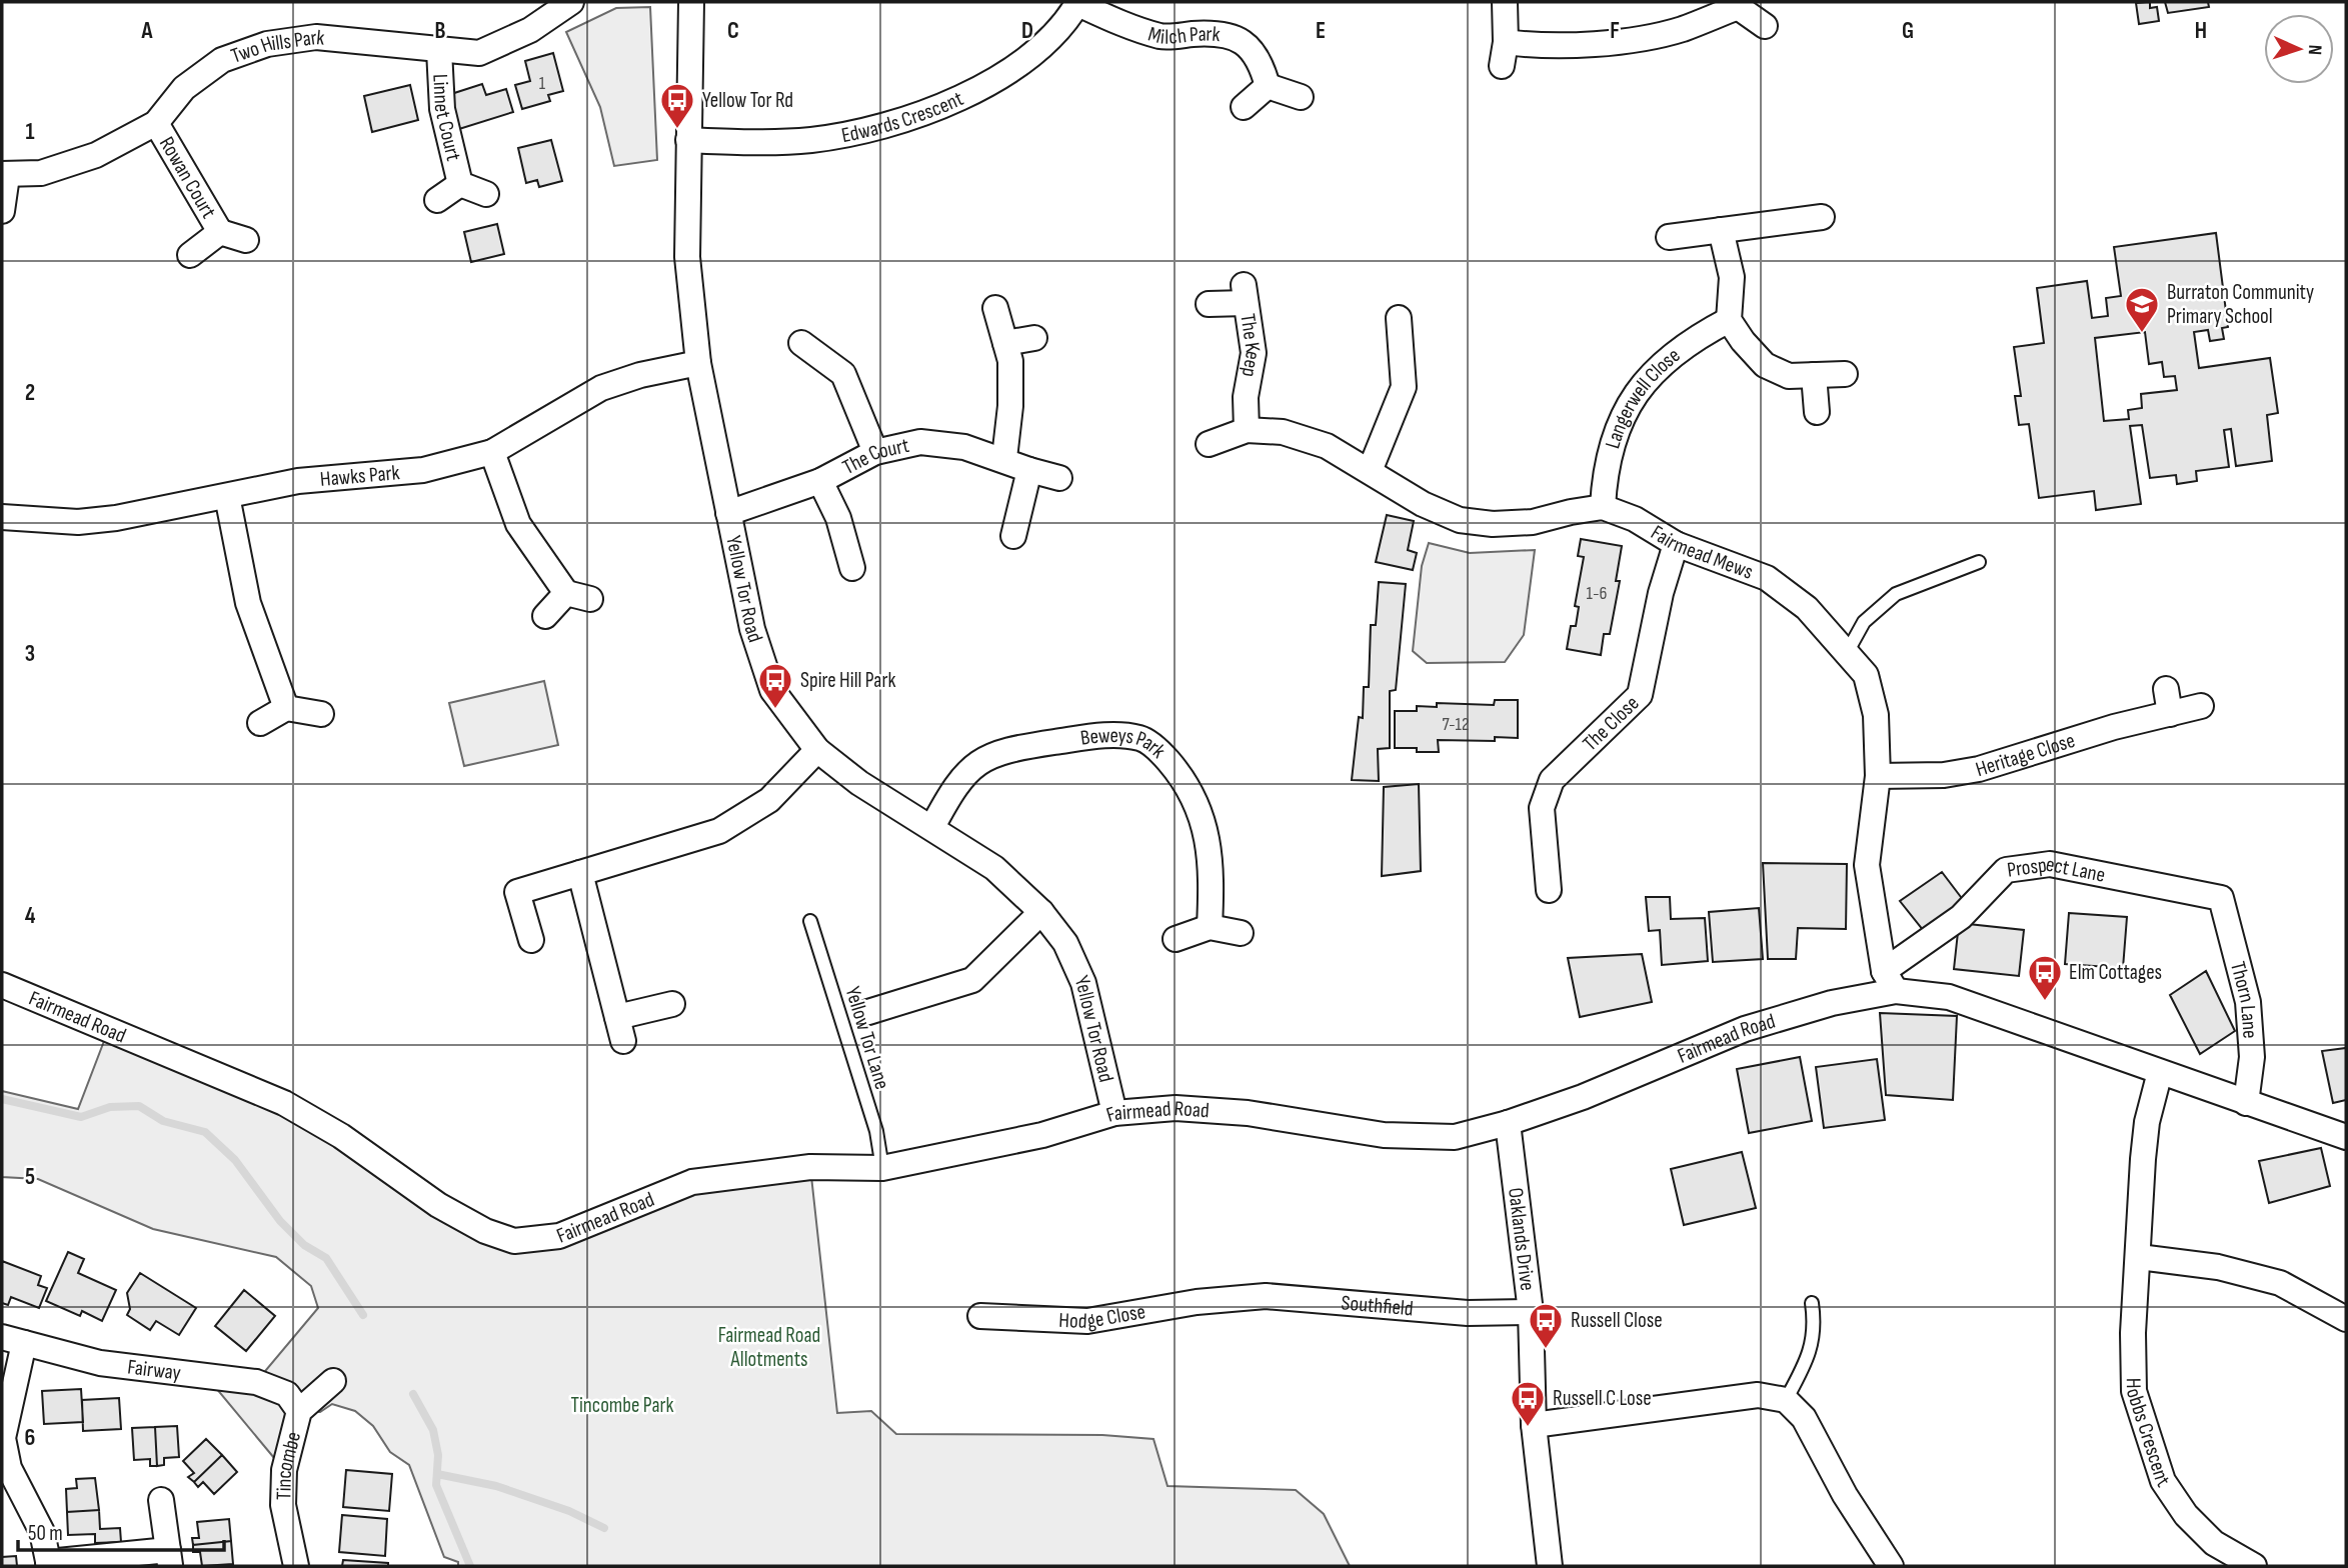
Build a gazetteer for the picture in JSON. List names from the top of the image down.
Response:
{
  "streets": {
    "street": [
      "Milch Park",
      "Two Hills Park",
      "Edwards Crescent",
      "Linnet Court",
      "Rowan Court",
      "The Keep",
      "Langerwell Close",
      "The Court",
      "Hawks Park",
      "Fairmead Mews",
      "Yellow Tor Road",
      "The Close",
      "Beweys Park",
      "Heritage Close",
      "Prospect Lane",
      "Thorn Lane",
      "Fairmead Road",
      "Oaklands Drive",
      "Southfield",
      "Hodge Close",
      "Fairway",
      "Hobbs Crescent",
      "Tincombe"
    ],
    "lane": ["Yellow Tor Lane"]
  },
  "crossings": [
    ["Milch Park", "Edwards Crescent"],
    ["Two Hills Park", "Linnet Court"],
    ["Two Hills Park", "Rowan Court"],
    ["Edwards Crescent", "Yellow Tor Road"],
    ["Langerwell Close", "Fairmead Mews"],
    ["The Court", "Yellow Tor Road"],
    ["Hawks Park", "Yellow Tor Road"],
    ["Fairmead Mews", "The Close"],
    ["Fairmead Mews", "Heritage Close"],
    ["Fairmead Mews", "Prospect Lane"],
    ["Fairmead Mews", "Fairmead Road"],
    ["Yellow Tor Road", "Beweys Park"],
    ["Yellow Tor Road", "Fairmead Road"],
    ["Prospect Lane", "Thorn Lane"],
    ["Prospect Lane", "Fairmead Road"],
    ["Thorn Lane", "Fairmead Road"],
    ["Fairmead Road", "Yellow Tor Lane"],
    ["Fairmead Road", "Oaklands Drive"],
    ["Fairmead Road", "Hobbs Crescent"],
    ["Oaklands Drive", "Southfield"],
    ["Southfield", "Hodge Close"],
    ["Fairway", "Tincombe"]
  ],
  "parks": ["Fairmead Road Allotments", "Tincombe Park"],
  "places": {
    "bus stop": [
      "Yellow Tor Rd",
      "Spire Hill Park",
      "Elm Cottages",
      "Russell Close",
      "Russell C Lose"
    ],
    "school or university": ["Burraton Community Primary School"]
  },
  "house_numbers": ["1", "1-6", "7-12"],
  "scale_bar": "50 m",
  "north": "right",
  "grid": {
    "columns": [
      "A",
      "B",
      "C",
      "D",
      "E",
      "F",
      "G",
      "H"
    ],
    "rows": [
      "1",
      "2",
      "3",
      "4",
      "5",
      "6"
    ]
  }
}
